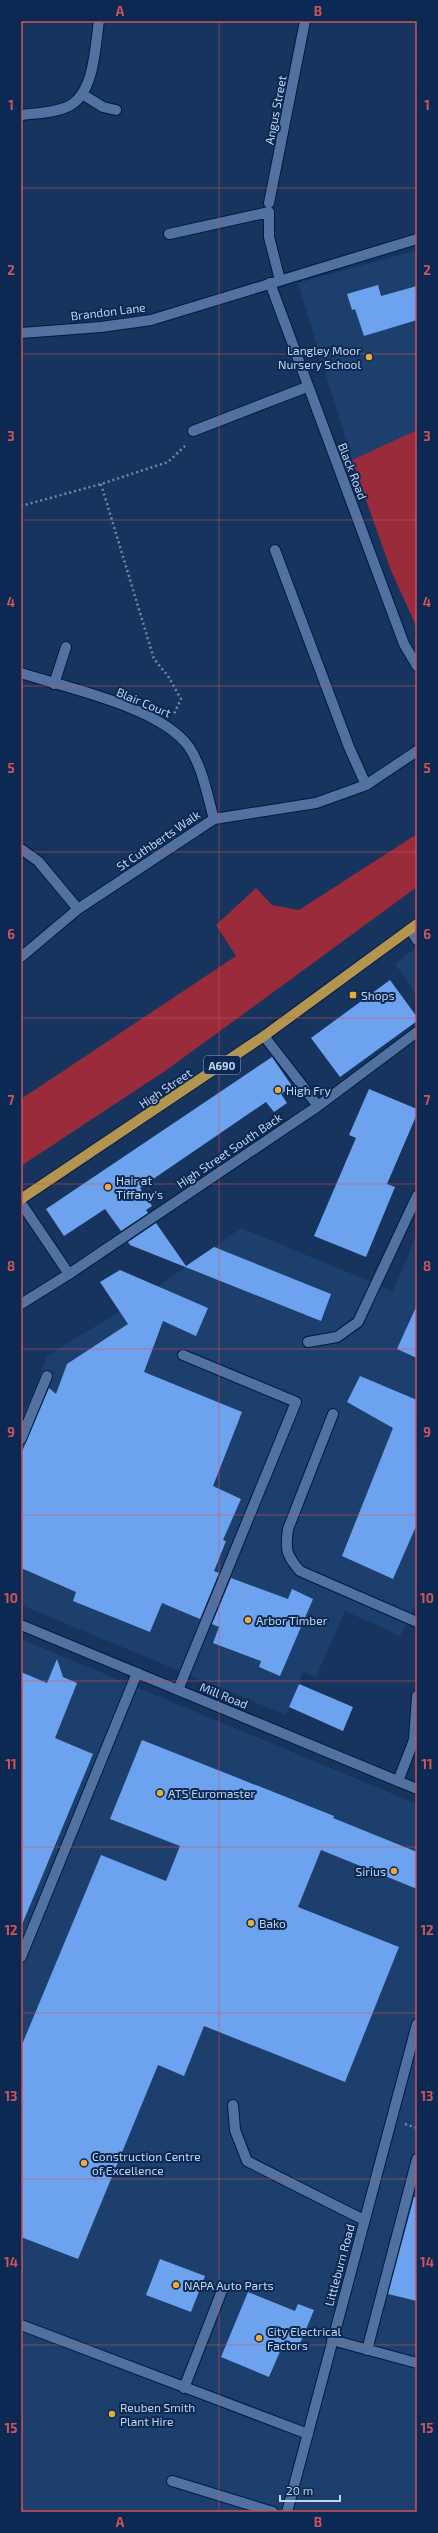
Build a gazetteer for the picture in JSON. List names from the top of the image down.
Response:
{
  "streets": {
    "main road": ["A690", "High Street"],
    "street": [
      "Angus Street",
      "Brandon Lane",
      "Black Road",
      "Blair Court",
      "St Cuthberts Walk",
      "High Street South Back",
      "Mill Road",
      "Littleburn Road"
    ]
  },
  "crossings": [
    ["Brandon Lane", "Black Road"],
    ["Blair Court", "St Cuthberts Walk"]
  ],
  "places": {
    "other": [
      "Langley Moor Nursery School",
      "High Fry",
      "Hair at Tiffany's",
      "Arbor Timber",
      "ATS Euromaster",
      "Sirius",
      "Bako",
      "Construction Centre of Excellence",
      "NAPA Auto Parts",
      "City Electrical Factors",
      "Reuben Smith Plant Hire"
    ],
    "transit": ["Shops"]
  },
  "scale_bar": "20 m",
  "grid": {
    "columns": ["A", "B"],
    "rows": [
      "1",
      "2",
      "3",
      "4",
      "5",
      "6",
      "7",
      "8",
      "9",
      "10",
      "11",
      "12",
      "13",
      "14",
      "15"
    ]
  }
}
